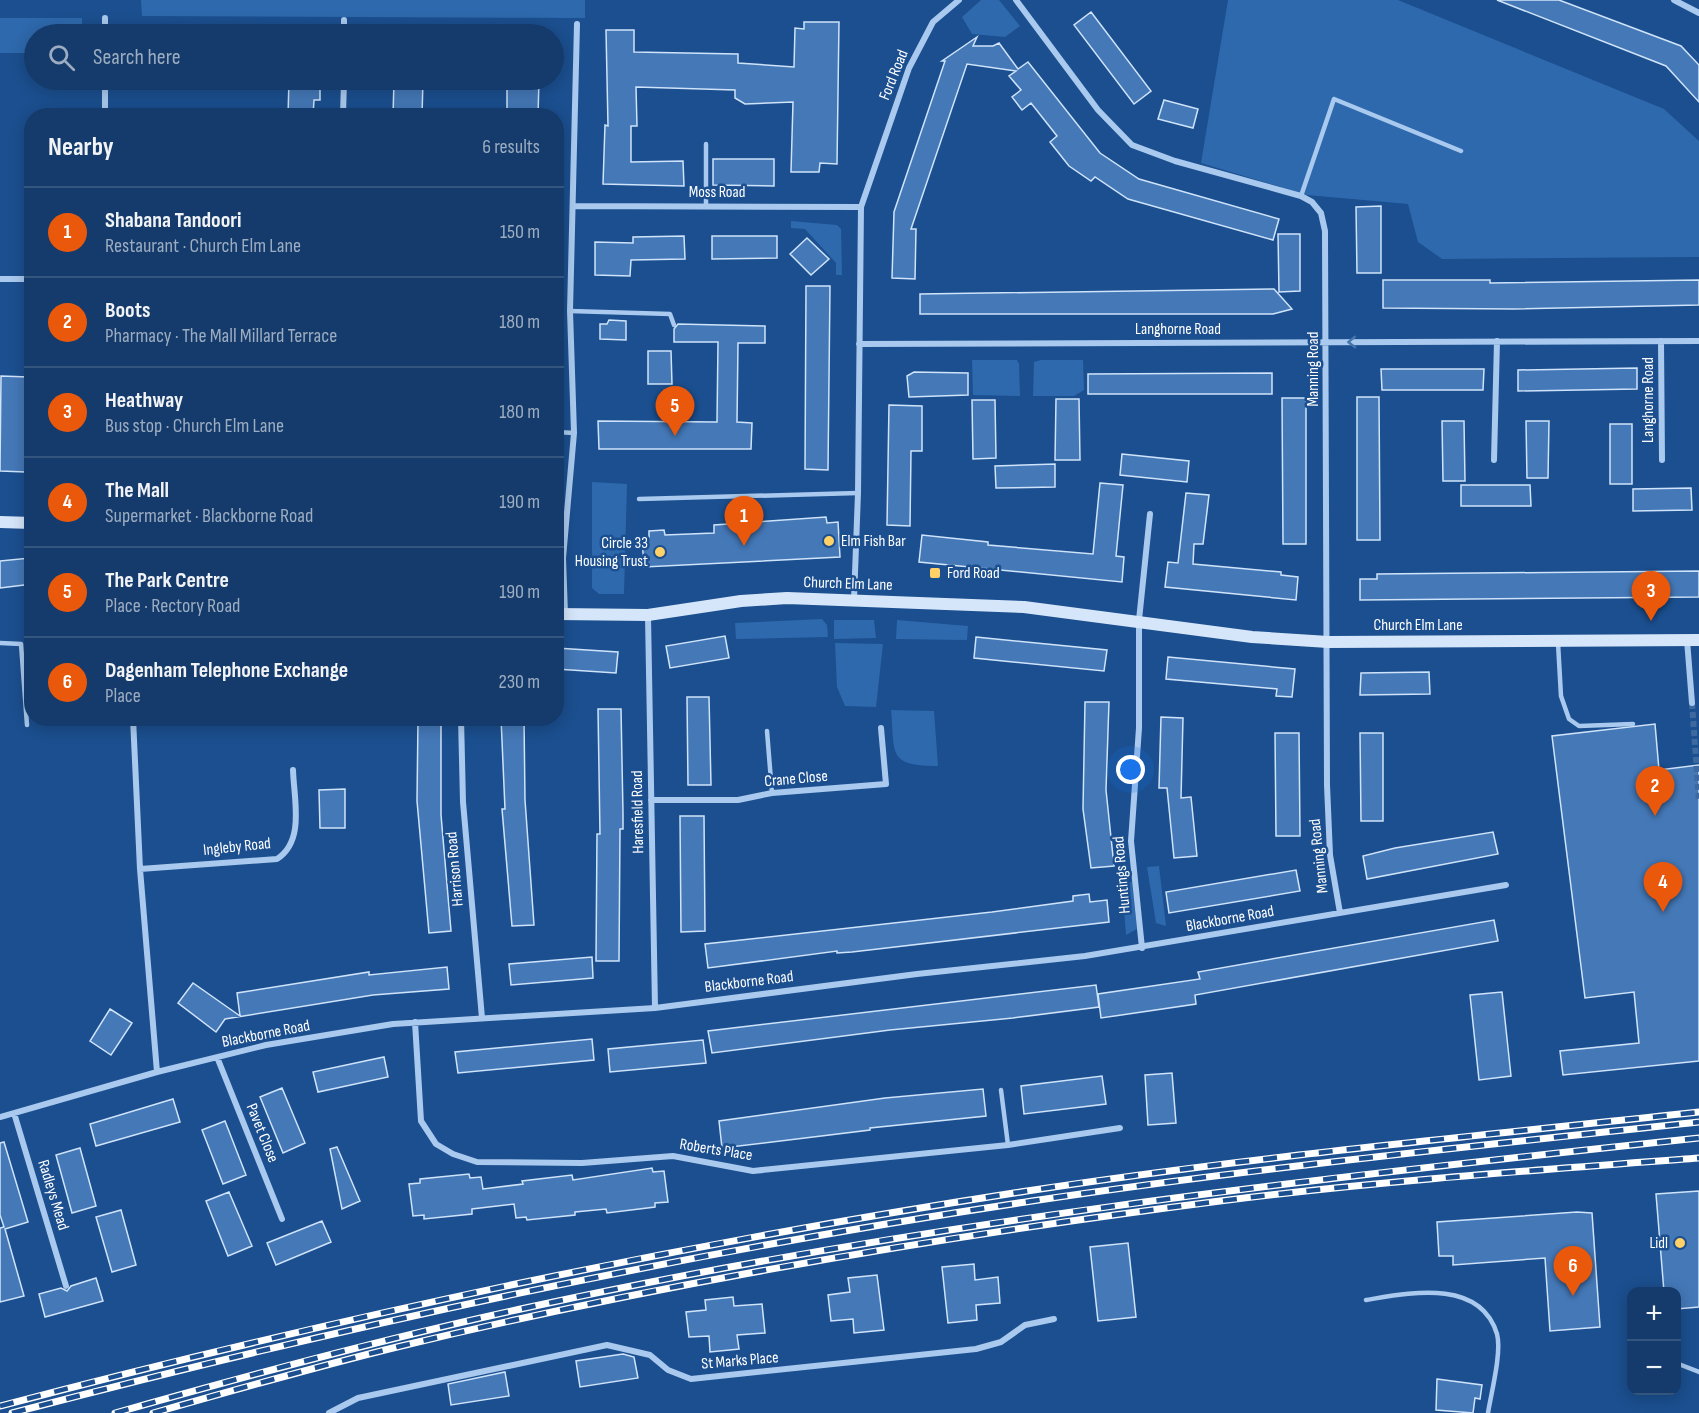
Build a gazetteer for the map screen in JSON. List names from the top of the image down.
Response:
{
  "streets": {
    "street": [
      "Ford Road",
      "Moss Road",
      "Langhorne Road",
      "Manning Road",
      "Church Elm Lane",
      "Crane Close",
      "Haresfield Road",
      "Ingleby Road",
      "Harrison Road",
      "Huntings Road",
      "Blackborne Road",
      "Pavet Close",
      "Roberts Place",
      "Radleys Mead",
      "St Marks Place"
    ]
  },
  "crossings": [
    ["Ford Road", "Moss Road"],
    ["Ford Road", "Langhorne Road"],
    ["Ford Road", "Church Elm Lane"],
    ["Langhorne Road", "Manning Road"],
    ["Manning Road", "Church Elm Lane"],
    ["Manning Road", "Blackborne Road"],
    ["Church Elm Lane", "Haresfield Road"],
    ["Church Elm Lane", "Huntings Road"],
    ["Crane Close", "Haresfield Road"],
    ["Haresfield Road", "Blackborne Road"],
    ["Harrison Road", "Blackborne Road"],
    ["Huntings Road", "Blackborne Road"],
    ["Blackborne Road", "Pavet Close"],
    ["Blackborne Road", "Roberts Place"],
    ["Blackborne Road", "Radleys Mead"]
  ],
  "places": {
    "other": ["Elm Fish Bar", "Circle 33 Housing Trust", "Lidl"],
    "transit": ["Ford Road"]
  },
  "page": {
    "search": "Search here",
    "heading": ["Nearby", "6 results"],
    "list": [
      {
        "mark": "1",
        "name": "Shabana Tandoori",
        "note": "Restaurant · Church Elm Lane",
        "value": "150 m"
      },
      {
        "mark": "2",
        "name": "Boots",
        "note": "Pharmacy · The Mall Millard Terrace",
        "value": "180 m"
      },
      {
        "mark": "3",
        "name": "Heathway",
        "note": "Bus stop · Church Elm Lane",
        "value": "180 m"
      },
      {
        "mark": "4",
        "name": "The Mall",
        "note": "Supermarket · Blackborne Road",
        "value": "190 m"
      },
      {
        "mark": "5",
        "name": "The Park Centre",
        "note": "Place · Rectory Road",
        "value": "190 m"
      },
      {
        "mark": "6",
        "name": "Dagenham Telephone Exchange",
        "note": "Place",
        "value": "230 m"
      }
    ],
    "pins": [
      "5",
      "1",
      "3",
      "2",
      "4",
      "6"
    ],
    "map_buttons": ["+", "−"]
  }
}
